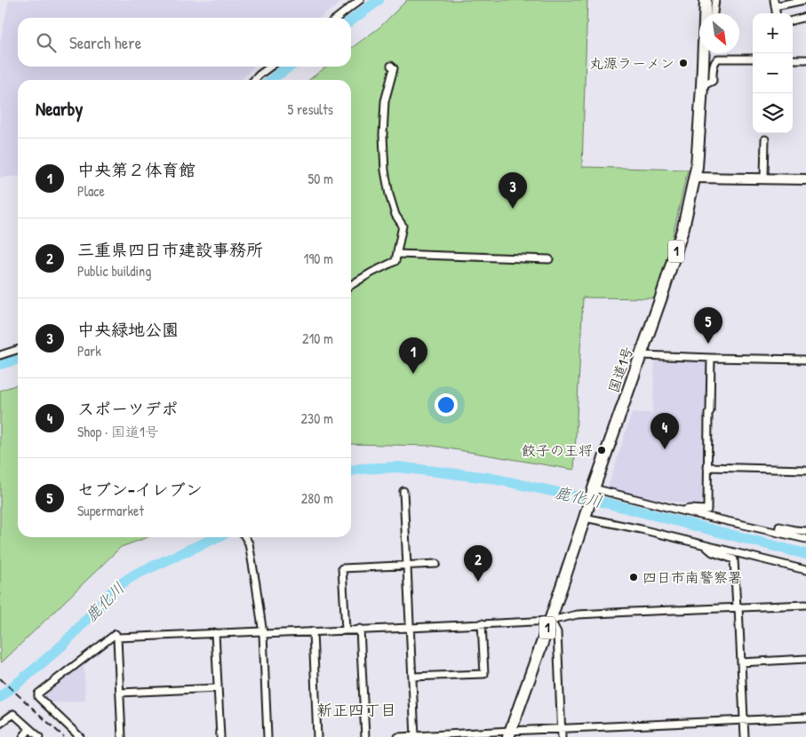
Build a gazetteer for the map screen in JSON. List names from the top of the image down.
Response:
{
  "streets": {
    "highway": ["1", "国道1号"]
  },
  "districts": ["新正四丁目"],
  "water": ["鹿化川"],
  "places": ["丸源ラーメン", "餃子の王将", "四日市南警察署"],
  "north": "bottom right",
  "page": {
    "map_buttons": ["+", "−"],
    "search": "Search here",
    "heading": ["Nearby", "5 results"],
    "list": [
      {
        "mark": "1",
        "name": "中央第２体育館",
        "note": "Place",
        "value": "50 m"
      },
      {
        "mark": "2",
        "name": "三重県四日市建設事務所",
        "note": "Public building",
        "value": "190 m"
      },
      {
        "mark": "3",
        "name": "中央緑地公園",
        "note": "Park",
        "value": "210 m"
      },
      {
        "mark": "4",
        "name": "スポーツデポ",
        "note": "Shop · 国道1号",
        "value": "230 m"
      },
      {
        "mark": "5",
        "name": "セブン-イレブン",
        "note": "Supermarket",
        "value": "280 m"
      }
    ],
    "pins": [
      "3",
      "5",
      "1",
      "4",
      "2"
    ]
  }
}
